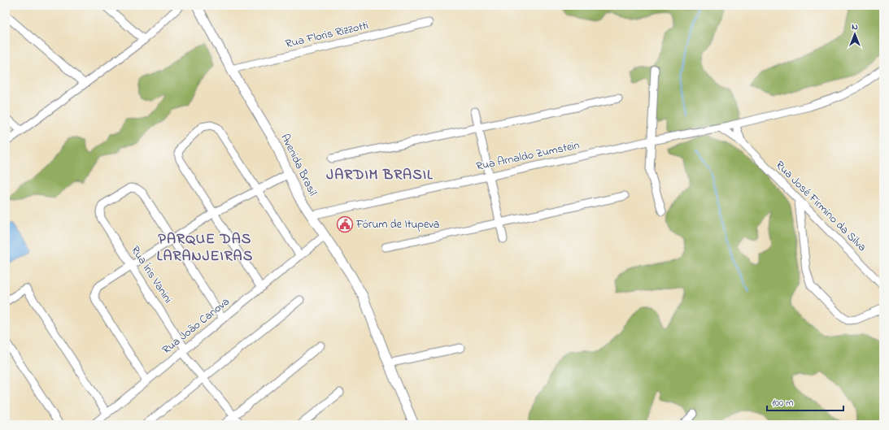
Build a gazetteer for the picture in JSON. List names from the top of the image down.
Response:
{
  "streets": {
    "main road": ["Avenida Brasil"],
    "street": [
      "Rua Floris Rizzotti",
      "Rua Arnaldo Zumstein",
      "Rua José Firmino da Silva",
      "Rua Íris Vanini",
      "Rua João Canova"
    ]
  },
  "crossings": [
    ["Rua Floris Rizzotti", "Avenida Brasil"],
    ["Rua Arnaldo Zumstein", "Avenida Brasil"],
    ["Rua Arnaldo Zumstein", "Rua José Firmino da Silva"],
    ["Avenida Brasil", "Rua João Canova"],
    ["Rua Íris Vanini", "Rua João Canova"]
  ],
  "districts": ["JARDIM BRASIL", "PARQUE DAS LARANJEIRAS"],
  "places": {
    "public building": ["Fórum de Itupeva"]
  },
  "scale_bar": "100 m",
  "north": "top"
}
